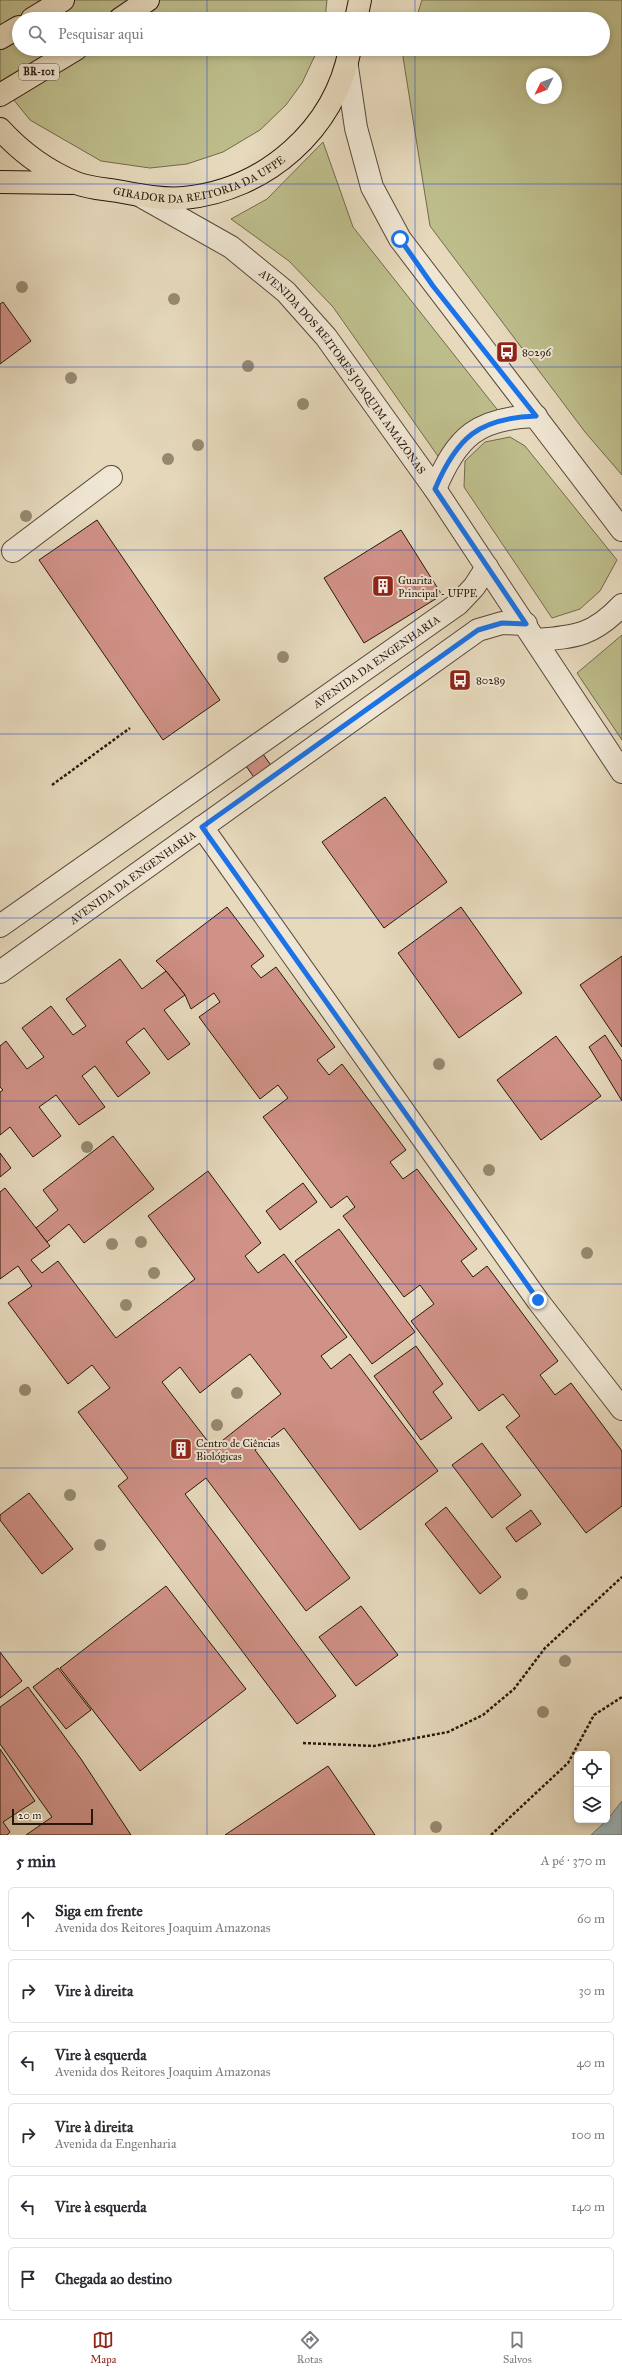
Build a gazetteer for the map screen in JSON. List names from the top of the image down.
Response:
{
  "streets": {
    "main road": ["BR-101", "GIRADOR DA REITORIA DA UFPE"],
    "street": ["AVENIDA DOS REITORES JOAQUIM AMAZONAS", "AVENIDA DA ENGENHARIA"]
  },
  "crossings": [
    ["GIRADOR DA REITORIA DA UFPE", "AVENIDA DOS REITORES JOAQUIM AMAZONAS"],
    ["AVENIDA DOS REITORES JOAQUIM AMAZONAS", "AVENIDA DA ENGENHARIA"]
  ],
  "places": {
    "bus stop": ["80296", "80289"],
    "building": ["Guarita Principal - UFPE", "Centro de Ciências Biológicas"]
  },
  "scale_bar": "20 m",
  "north": "bottom left",
  "page": {
    "search": "Pesquisar aqui",
    "scale": "20 m",
    "heading": ["5 min", "A pé · 370 m"],
    "list": [
      ["Siga em frente", "Avenida dos Reitores Joaquim Amazonas", "60 m"],
      ["Vire à direita", "30 m"],
      ["Vire à esquerda", "Avenida dos Reitores Joaquim Amazonas", "40 m"],
      ["Vire à direita", "Avenida da Engenharia", "100 m"],
      ["Vire à esquerda", "140 m"],
      "Chegada ao destino"
    ],
    "nav": ["Mapa", "Rotas", "Salvos"]
  }
}
